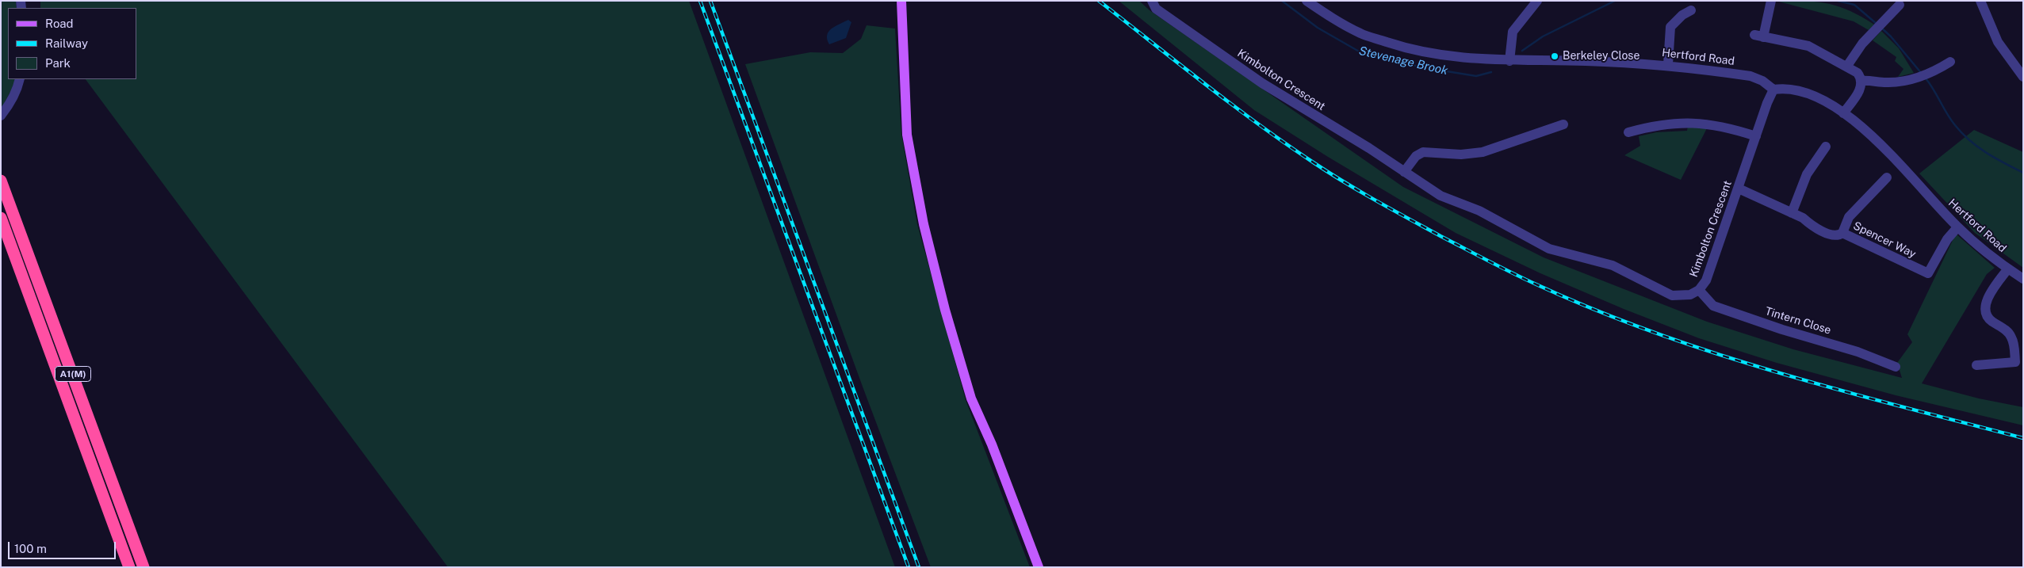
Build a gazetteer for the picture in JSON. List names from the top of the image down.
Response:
{
  "streets": {
    "highway": ["A1(M)"],
    "street": [
      "Hertford Road",
      "Kimbolton Crescent",
      "Spencer Way",
      "Tintern Close"
    ]
  },
  "crossings": [
    ["Hertford Road", "Kimbolton Crescent"],
    ["Hertford Road", "Spencer Way"],
    ["Kimbolton Crescent", "Spencer Way"],
    ["Kimbolton Crescent", "Tintern Close"]
  ],
  "water": ["Stevenage Brook"],
  "places": ["Berkeley Close"],
  "legend": ["Road", "Railway", "Park"],
  "scale_bar": "100 m"
}
